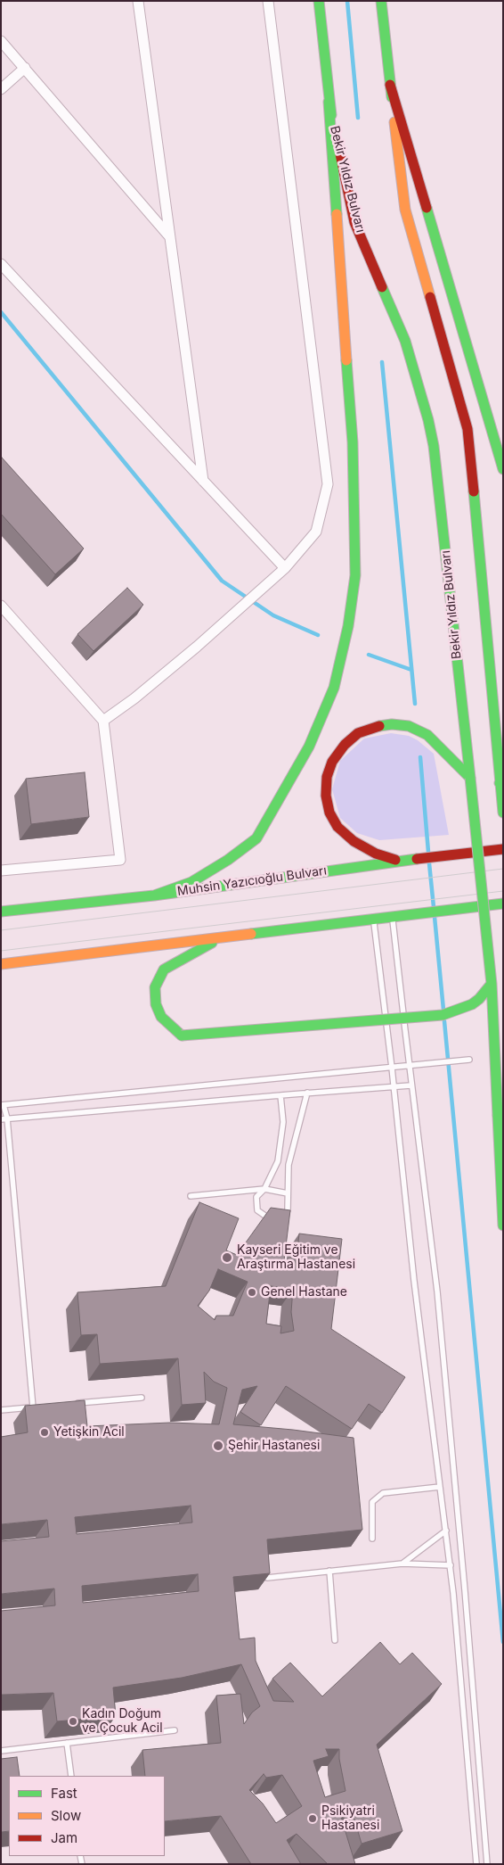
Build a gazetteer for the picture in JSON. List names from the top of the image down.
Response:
{
  "streets": {
    "main road": ["Bekir Yıldız Bulvarı", "Muhsin Yazıcıoğlu Bulvarı"]
  },
  "places": [
    "Kayseri Eğitim ve Araştırma Hastanesi",
    "Genel Hastane",
    "Yetişkin Acil",
    "Şehir Hastanesi",
    "Kadın Doğum ve Çocuk Acil",
    "Psikiyatri Hastanesi"
  ],
  "legend": ["Fast", "Slow", "Jam"]
}
